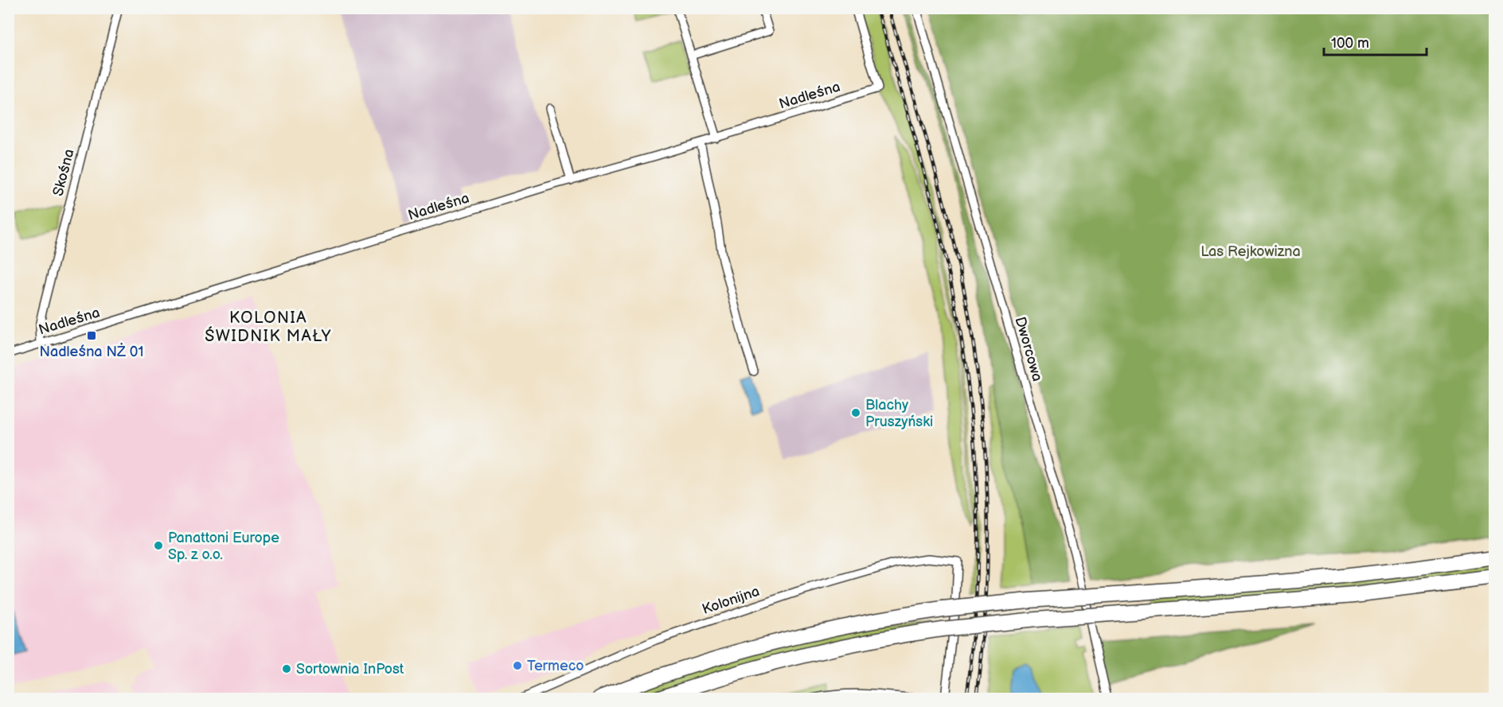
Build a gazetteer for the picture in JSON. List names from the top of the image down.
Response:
{
  "streets": {
    "street": [
      "Nadleśna",
      "Skośna",
      "Dworcowa",
      "Kolonijna"
    ]
  },
  "crossings": [
    ["Nadleśna", "Skośna"]
  ],
  "districts": ["KOLONIA ŚWIDNIK MAŁY"],
  "parks": ["Las Rejkowizna"],
  "places": {
    "transit": ["Nadleśna NŻ 01"],
    "other": [
      "Blachy Pruszyński",
      "Panattoni Europe Sp. z o.o.",
      "Termeco",
      "Sortownia InPost"
    ]
  },
  "scale_bar": "100 m"
}
